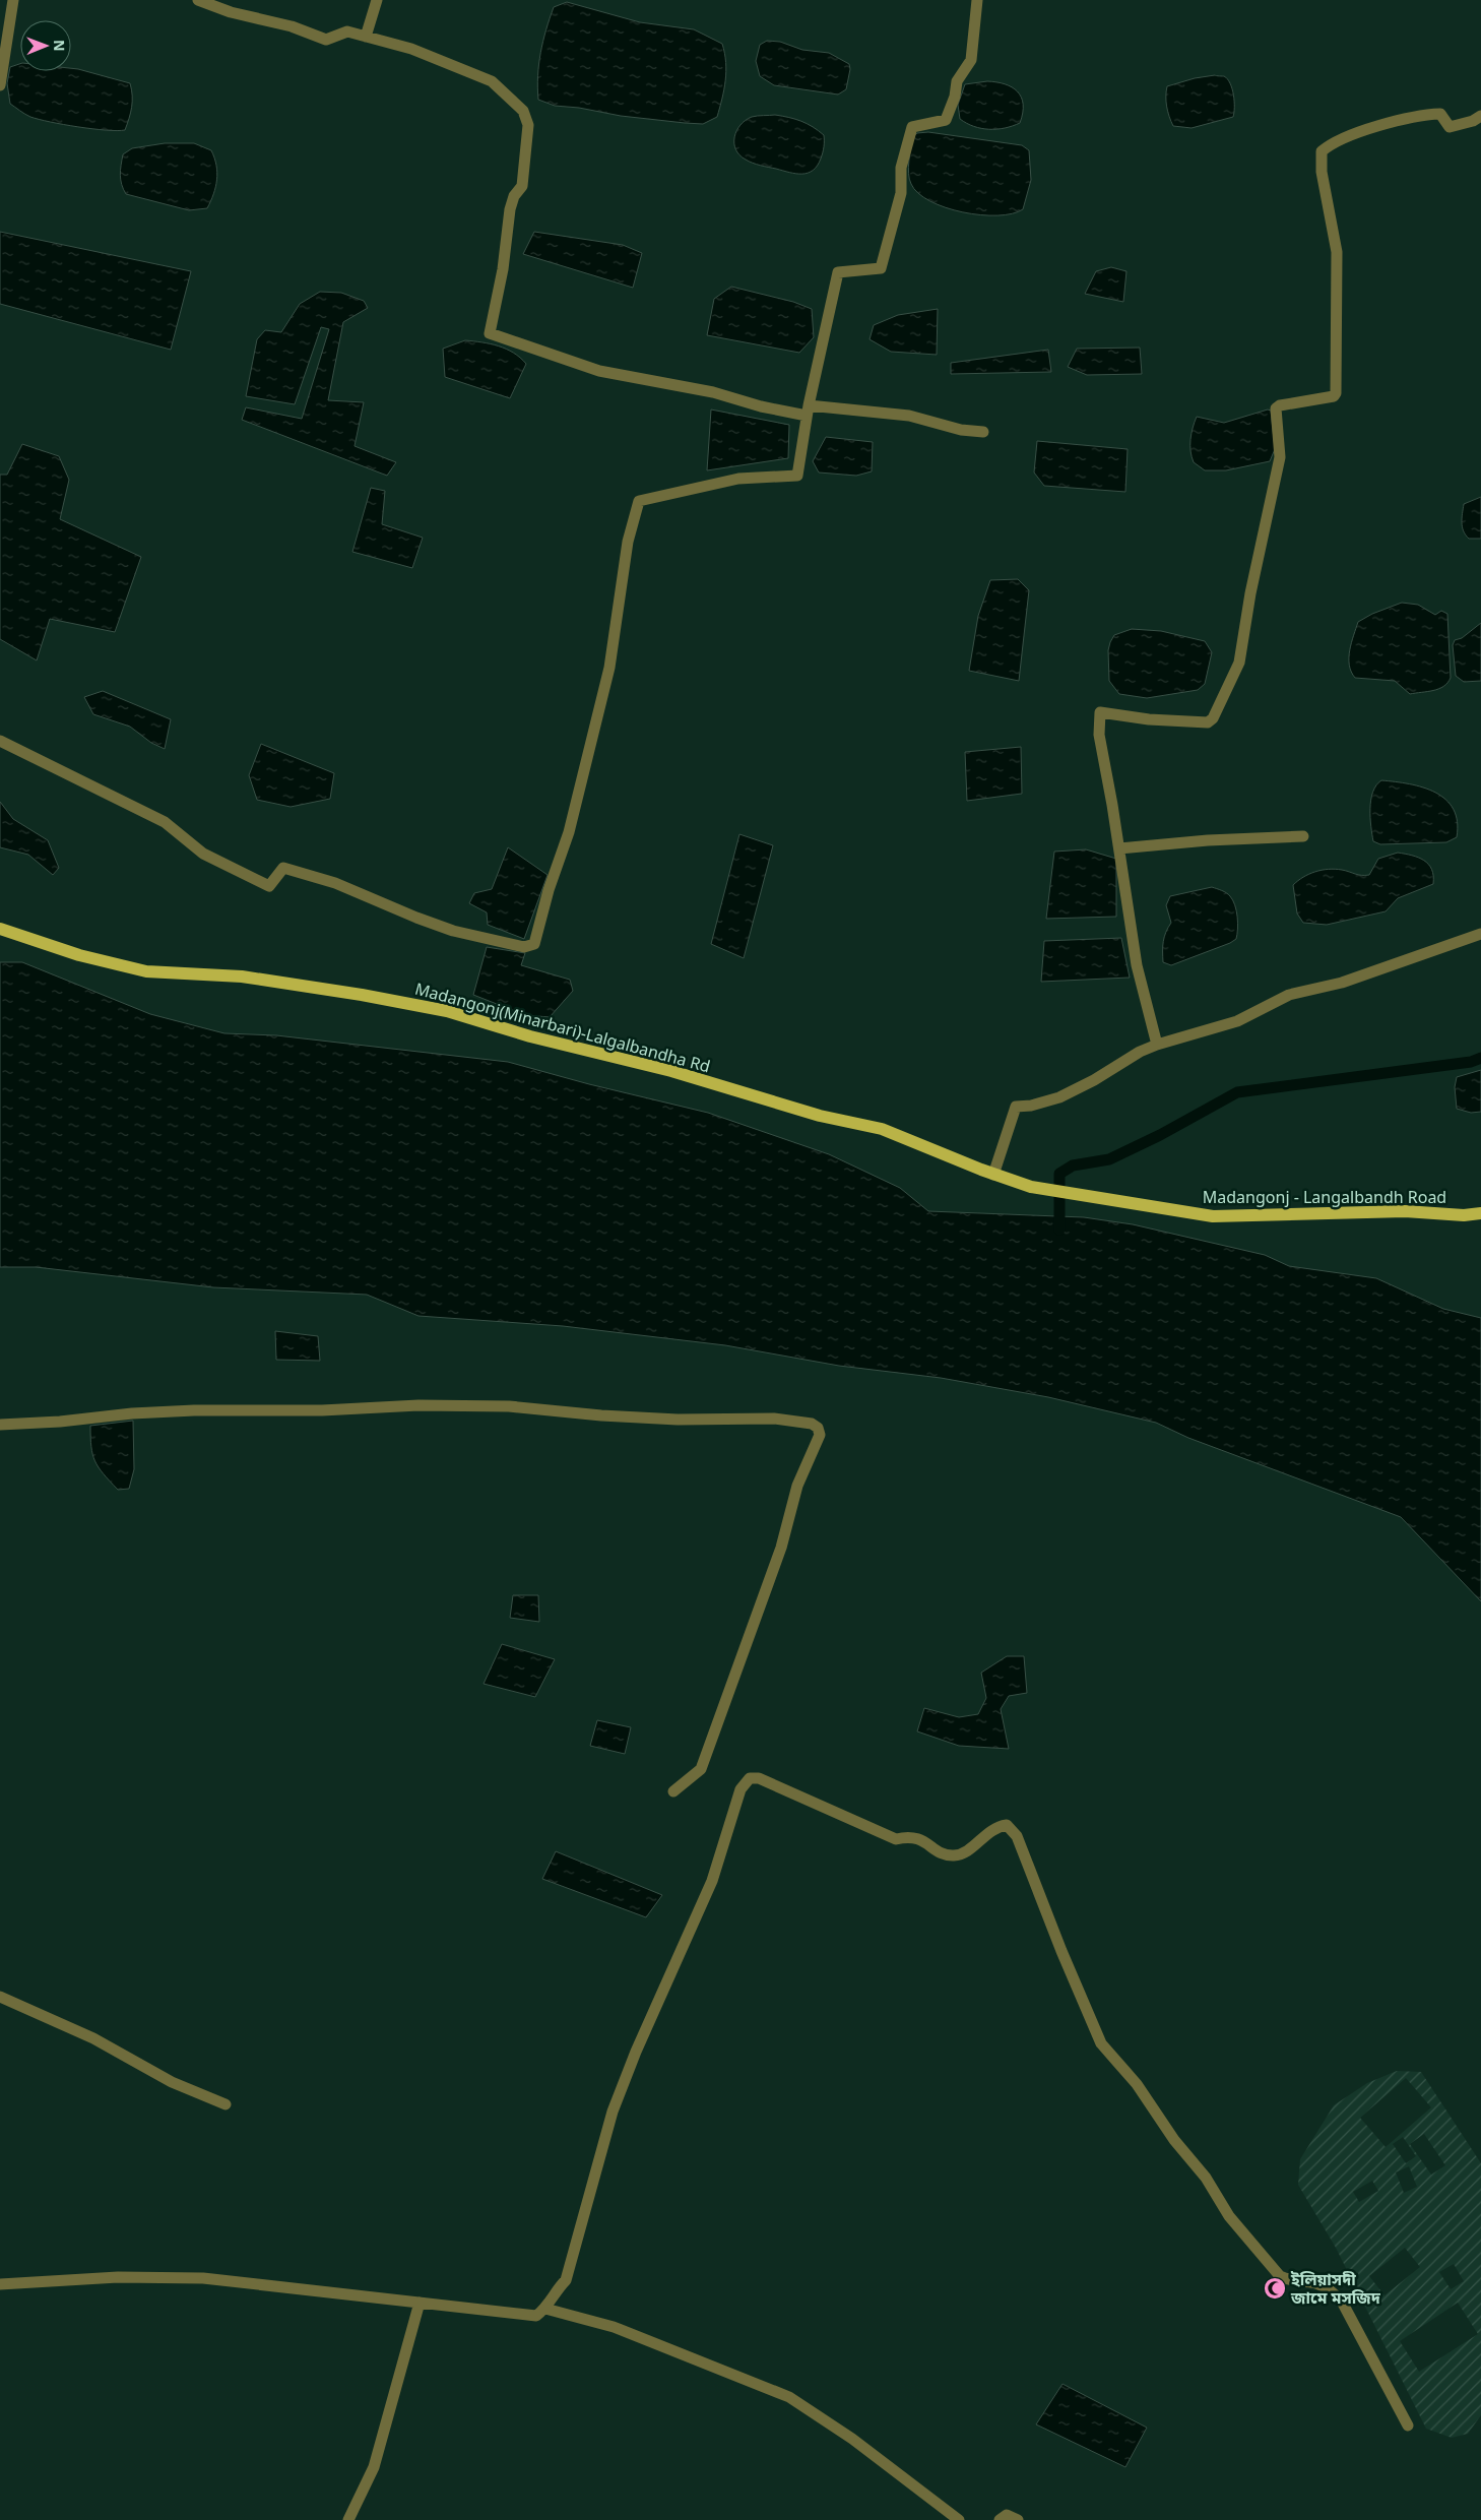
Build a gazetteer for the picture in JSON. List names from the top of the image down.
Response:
{
  "streets": {
    "main road": ["Madangonj(Minarbari)-Lalgalbandha Rd", "Madangonj - Langalbandh Road"]
  },
  "crossings": [
    ["Madangonj(Minarbari)-Lalgalbandha Rd", "Madangonj - Langalbandh Road"]
  ],
  "places": {
    "mosque": ["ইলিয়াসদী জামে মসজিদ"]
  },
  "north": "right"
}
